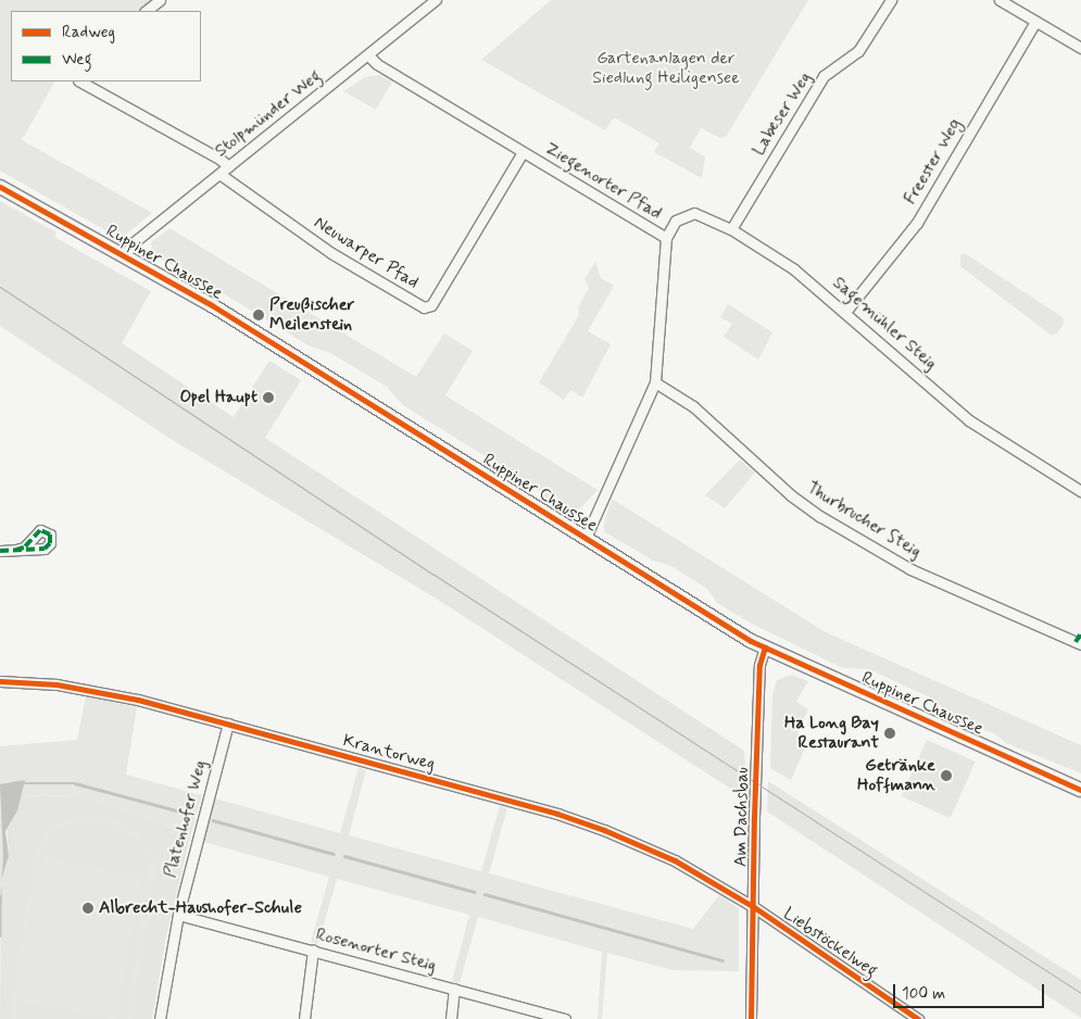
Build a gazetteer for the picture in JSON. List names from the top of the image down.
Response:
{
  "streets": {
    "main road": ["Ruppiner Chaussee"],
    "street": [
      "Stolpmünder Weg",
      "Labeser Weg",
      "Freester Weg",
      "Ziegenorter Pfad",
      "Neuwarper Pfad",
      "Sagemühler Steig",
      "Thurbrucher Steig",
      "Krantorweg",
      "Am Dachsbau",
      "Platenhofer Weg",
      "Liebstöckelweg",
      "Rosenorter Steig"
    ]
  },
  "crossings": [
    ["Stolpmünder Weg", "Ziegenorter Pfad"],
    ["Stolpmünder Weg", "Neuwarper Pfad"],
    ["Stolpmünder Weg", "Ruppiner Chaussee"],
    ["Labeser Weg", "Sagemühler Steig"],
    ["Freester Weg", "Sagemühler Steig"],
    ["Ziegenorter Pfad", "Neuwarper Pfad"],
    ["Ziegenorter Pfad", "Ruppiner Chaussee"],
    ["Ziegenorter Pfad", "Sagemühler Steig"],
    ["Ziegenorter Pfad", "Thurbrucher Steig"],
    ["Ruppiner Chaussee", "Am Dachsbau"],
    ["Krantorweg", "Am Dachsbau"],
    ["Krantorweg", "Platenhofer Weg"],
    ["Krantorweg", "Liebstöckelweg"],
    ["Am Dachsbau", "Liebstöckelweg"],
    ["Platenhofer Weg", "Rosenorter Steig"]
  ],
  "parks": ["Gartenanlagen der Siedlung Heiligensee"],
  "places": [
    "Preußischer Meilenstein",
    "Opel Haupt",
    "Ha Long Bay Restaurant",
    "Getränke Hoffmann",
    "Albrecht-Haushofer-Schule"
  ],
  "legend": ["Radweg", "Weg"],
  "scale_bar": "100 m"
}
